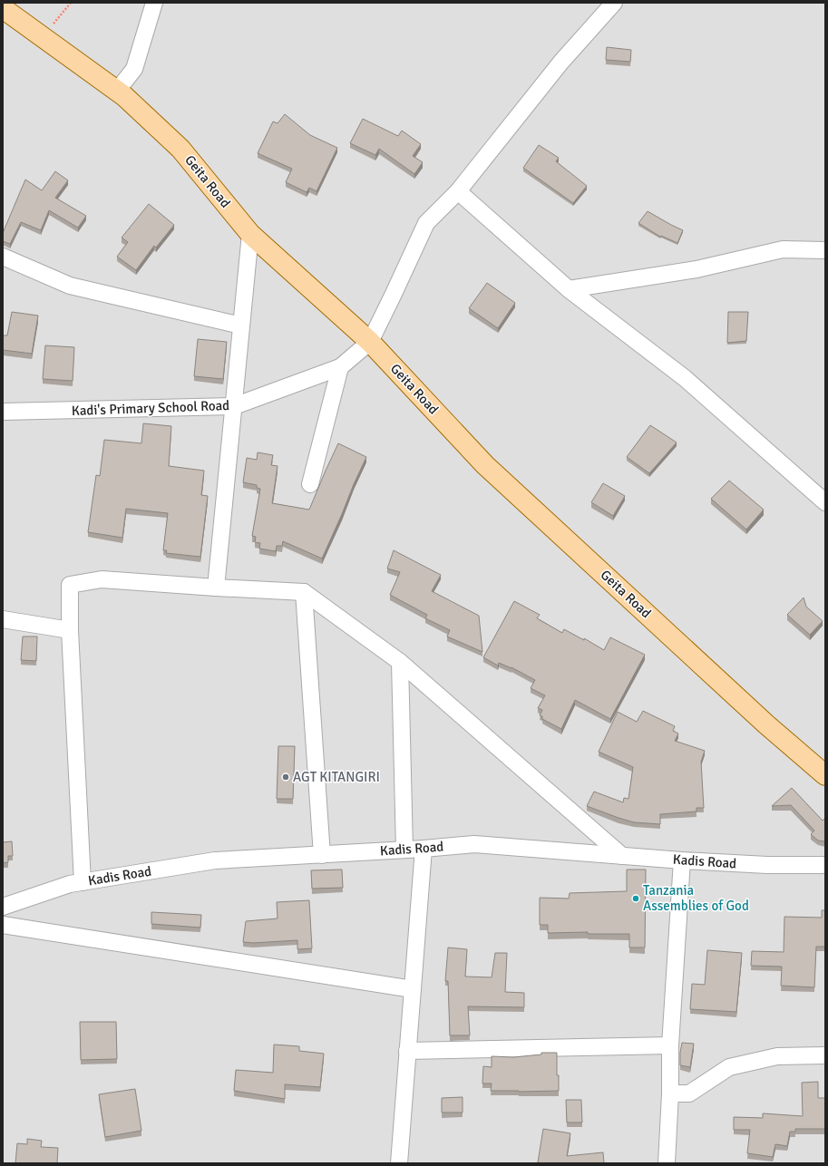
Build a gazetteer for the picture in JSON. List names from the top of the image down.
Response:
{
  "streets": {
    "main road": ["Geita Road"],
    "street": ["Kadi's Primary School Road", "Kadis Road"]
  },
  "crossings": [
    ["Geita Road", "Kadi's Primary School Road"]
  ],
  "places": ["AGT KITANGIRI", "Tanzania Assemblies of God"]
}
